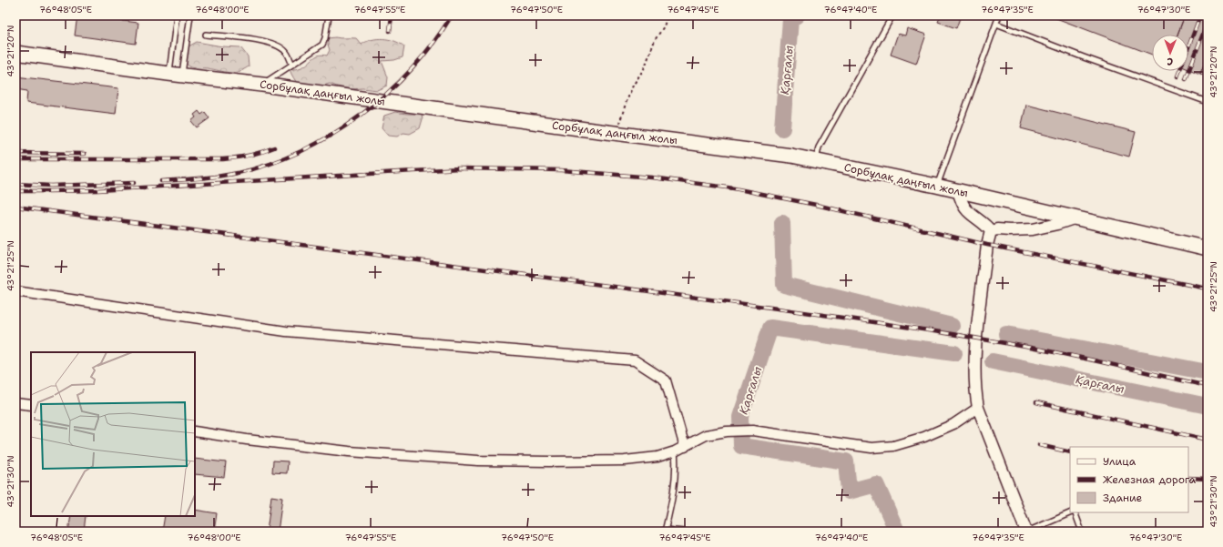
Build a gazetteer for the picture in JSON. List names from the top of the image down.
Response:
{
  "streets": {
    "main road": ["Сорбұлақ даңғыл жолы"]
  },
  "water": ["Қарғалы"],
  "legend": ["Улица", "Железная дорога", "Здание"],
  "north": "bottom",
  "coordinates": [
    "76°48'05\"E",
    "76°48'00\"E",
    "76°47'55\"E",
    "76°47'50\"E",
    "76°47'45\"E",
    "76°47'40\"E",
    "76°47'35\"E",
    "76°47'30\"E",
    "43°21'20\"N",
    "43°21'25\"N",
    "43°21'30\"N"
  ]
}
